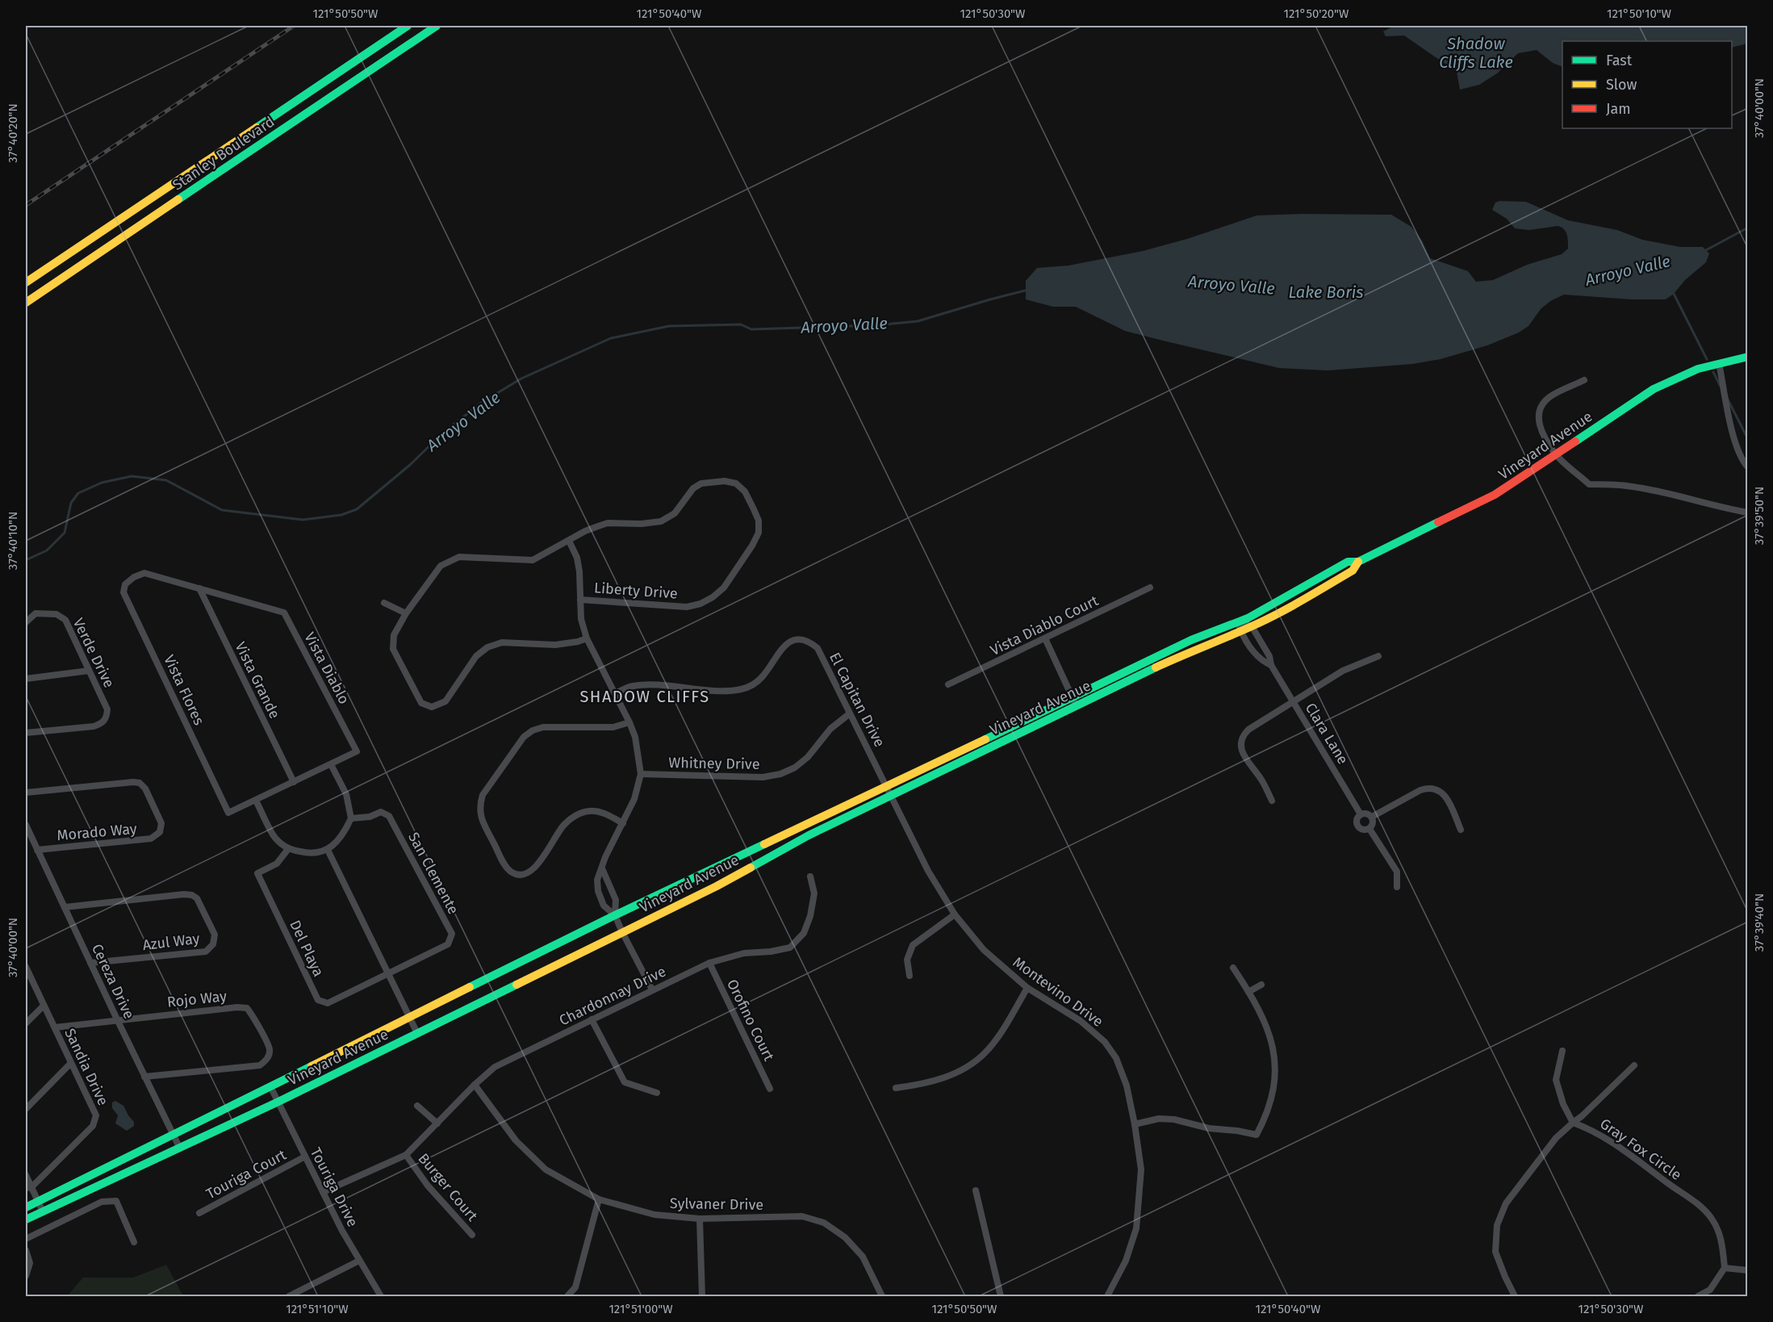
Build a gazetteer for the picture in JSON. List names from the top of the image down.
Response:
{
  "streets": {
    "street": [
      "Stanley Boulevard",
      "Vineyard Avenue",
      "Liberty Drive",
      "Vista Diablo Court",
      "Verde Drive",
      "Vista Diablo",
      "Vista Grande",
      "Vista Flores",
      "El Capitan Drive",
      "Clara Lane",
      "Whitney Drive",
      "Morado Way",
      "San Clemente",
      "Azul Way",
      "Del Playa",
      "Cereza Drive",
      "Montevino Drive",
      "Chardonnay Drive",
      "Rojo Way",
      "Orofino Court",
      "Sandia Drive",
      "Gray Fox Circle",
      "Touriga Court",
      "Touriga Drive",
      "Burger Court",
      "Sylvaner Drive"
    ]
  },
  "crossings": [
    ["Vineyard Avenue", "El Capitan Drive"],
    ["Vineyard Avenue", "Clara Lane"],
    ["Vineyard Avenue", "Cereza Drive"],
    ["Vineyard Avenue", "Montevino Drive"],
    ["Vineyard Avenue", "Touriga Drive"],
    ["Vista Diablo", "Vista Grande"],
    ["Vista Diablo", "Vista Flores"],
    ["Vista Diablo", "San Clemente"],
    ["Vista Diablo", "Del Playa"],
    ["Vista Grande", "Vista Flores"],
    ["Vista Grande", "San Clemente"],
    ["Vista Grande", "Del Playa"],
    ["Vista Flores", "San Clemente"],
    ["Vista Flores", "Del Playa"],
    ["El Capitan Drive", "Whitney Drive"],
    ["El Capitan Drive", "Montevino Drive"],
    ["Morado Way", "Cereza Drive"],
    ["San Clemente", "Del Playa"],
    ["Azul Way", "Cereza Drive"],
    ["Cereza Drive", "Rojo Way"],
    ["Chardonnay Drive", "Orofino Court"],
    ["Chardonnay Drive", "Burger Court"],
    ["Chardonnay Drive", "Sylvaner Drive"],
    ["Rojo Way", "Sandia Drive"],
    ["Touriga Court", "Touriga Drive"]
  ],
  "districts": ["SHADOW CLIFFS"],
  "water": ["Shadow Cliffs Lake", "Arroyo Valle", "Lake Boris"],
  "legend": ["Fast", "Slow", "Jam"],
  "coordinates": [
    "121°50'50\"W",
    "121°50'40\"W",
    "121°50'30\"W",
    "121°50'20\"W",
    "121°50'10\"W",
    "37°40'00\"N",
    "37°40'20\"N",
    "37°39'50\"N",
    "37°40'10\"N",
    "37°39'40\"N",
    "121°51'10\"W",
    "121°51'00\"W"
  ]
}
